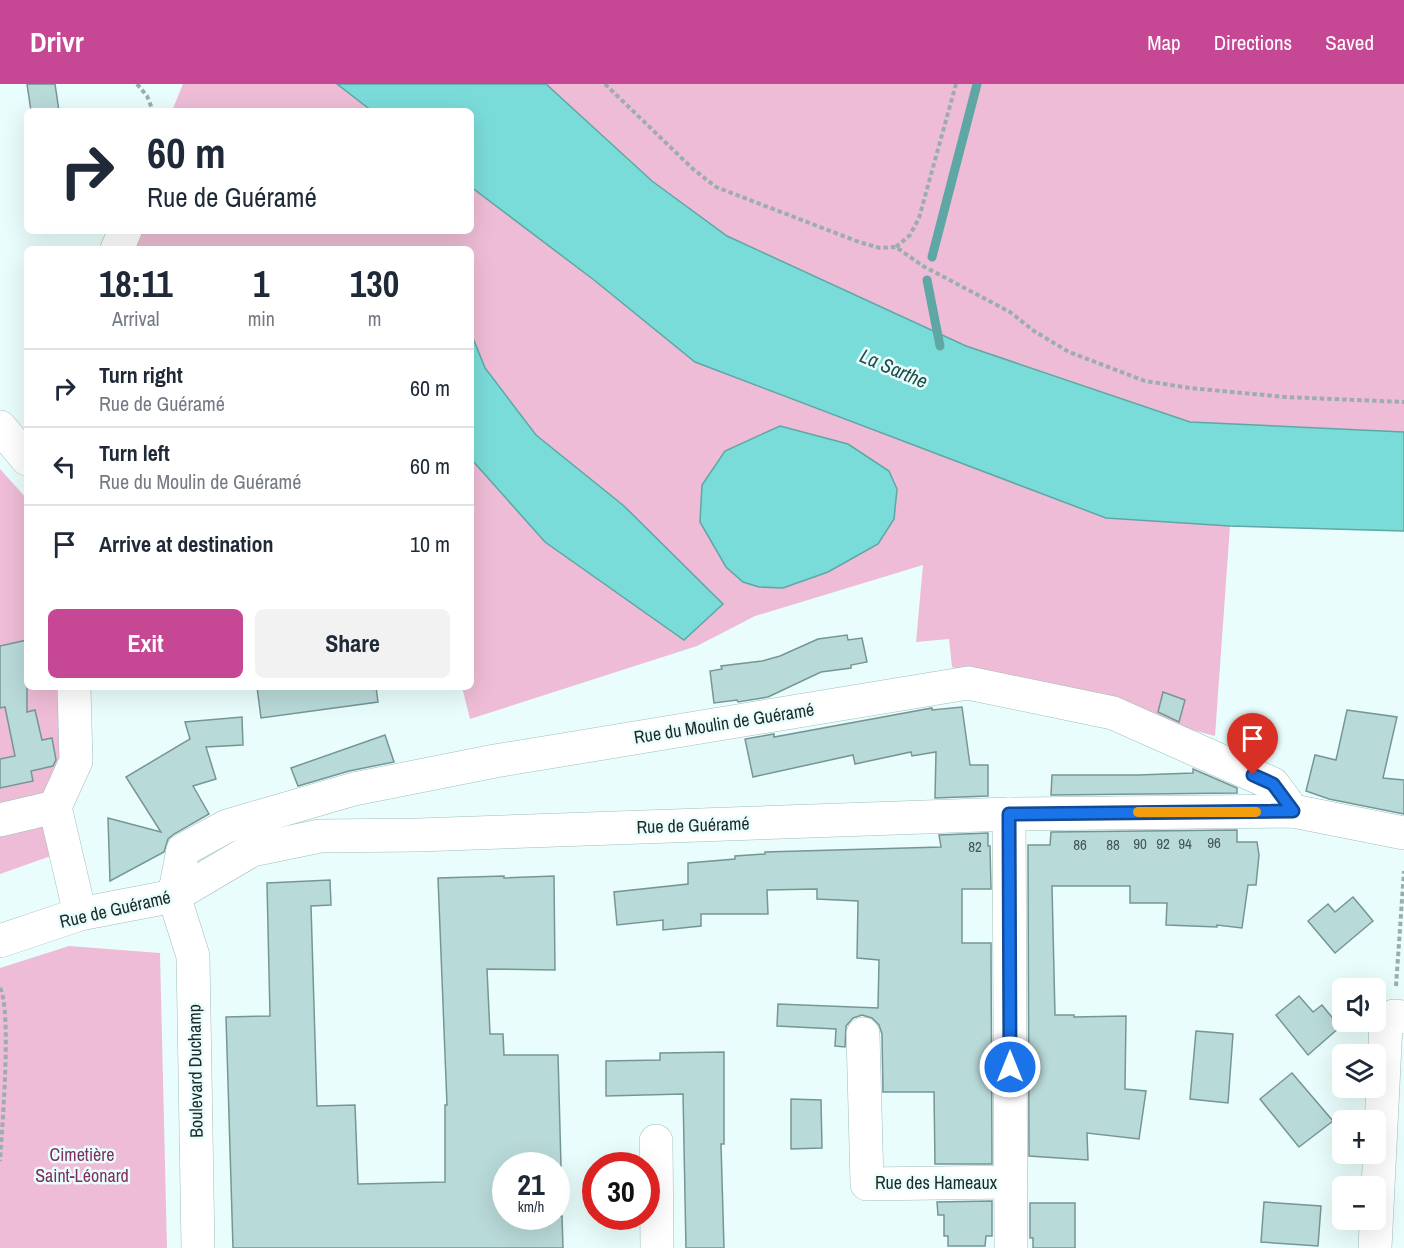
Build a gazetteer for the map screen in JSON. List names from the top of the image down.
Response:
{
  "streets": {
    "street": [
      "Rue du Moulin de Guéramé",
      "Rue de Guéramé",
      "Boulevard Duchamp",
      "Rue des Hameaux"
    ]
  },
  "crossings": [
    ["Rue du Moulin de Guéramé", "Rue de Guéramé"],
    ["Rue du Moulin de Guéramé", "Boulevard Duchamp"],
    ["Rue de Guéramé", "Boulevard Duchamp"],
    ["Rue de Guéramé", "Rue des Hameaux"]
  ],
  "water": ["La Sarthe"],
  "parks": ["Cimetière Saint-Léonard"],
  "house_numbers": [
    "96",
    "90",
    "92",
    "94",
    "86",
    "88",
    "82"
  ],
  "page": {
    "header": "Drivr",
    "nav": ["Map", "Directions", "Saved"],
    "turn": ["60 m", "Rue de Guéramé"],
    "eta": [
      "18:11",
      "Arrival",
      "1",
      "min",
      "130",
      "m"
    ],
    "list": [
      {
        "name": "Turn right",
        "note": "Rue de Guéramé",
        "value": "60 m"
      },
      {
        "name": "Turn left",
        "note": "Rue du Moulin de Guéramé",
        "value": "60 m"
      },
      {
        "name": "Arrive at destination",
        "value": "10 m"
      }
    ],
    "buttons": ["Exit", "Share"],
    "map_buttons": ["+", "−"],
    "speed": "21 km/h",
    "limit": "30"
  }
}
